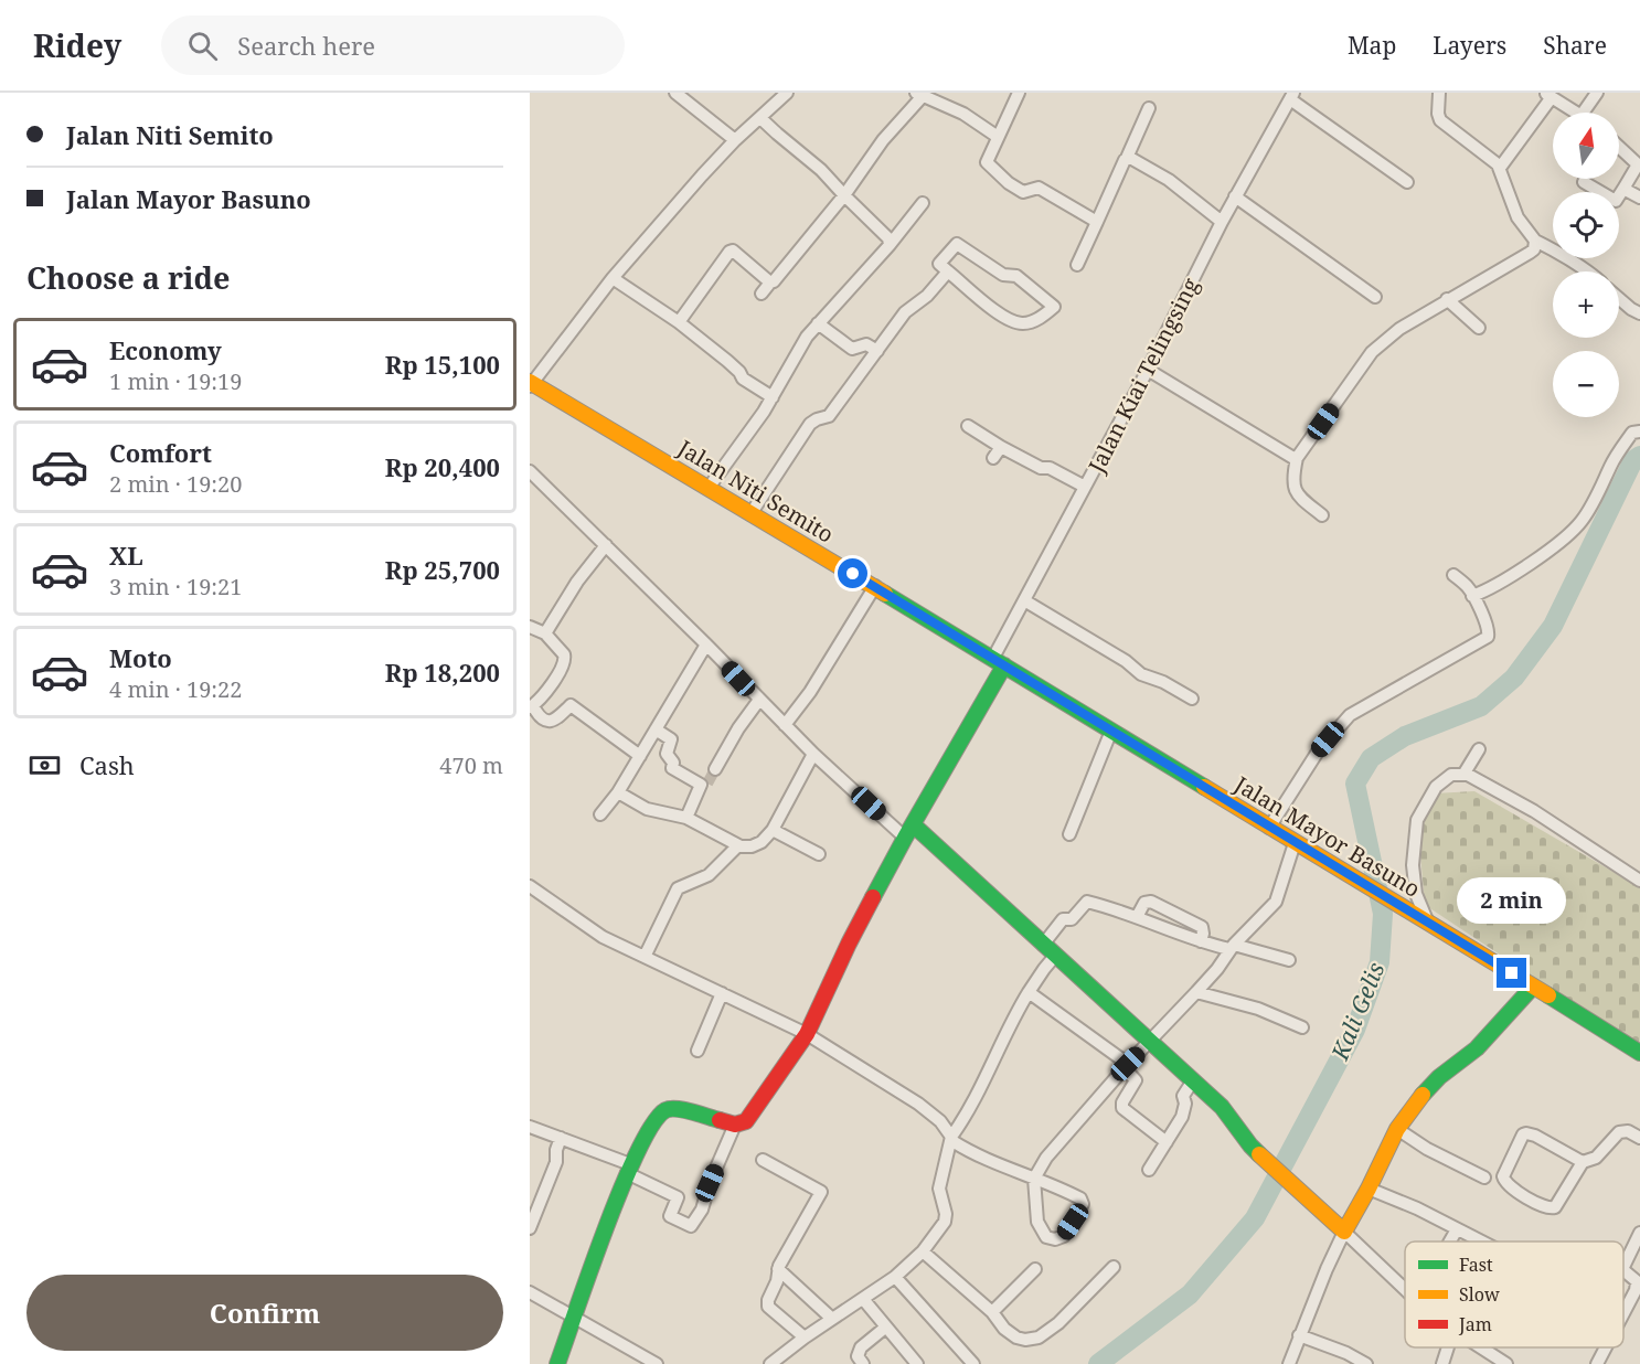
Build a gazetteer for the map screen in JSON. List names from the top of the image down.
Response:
{
  "streets": {
    "street": ["Jalan Kiai Telingsing", "Jalan Niti Semito", "Jalan Mayor Basuno"]
  },
  "crossings": [
    ["Jalan Kiai Telingsing", "Jalan Niti Semito"],
    ["Jalan Kiai Telingsing", "Jalan Mayor Basuno"],
    ["Jalan Niti Semito", "Jalan Mayor Basuno"]
  ],
  "water": ["Kali Gelis"],
  "legend": ["Fast", "Slow", "Jam"],
  "north": "top",
  "page": {
    "header": "Ridey",
    "search": "Search here",
    "nav": ["Map", "Layers", "Share"],
    "banner": ["Jalan Niti Semito", "Jalan Mayor Basuno"],
    "map_buttons": ["+", "−"],
    "heading": "Choose a ride",
    "list": [
      {
        "name": "Economy",
        "note": "1 min · 19:19",
        "value": "Rp 15,100"
      },
      {
        "name": "Comfort",
        "note": "2 min · 19:20",
        "value": "Rp 20,400"
      },
      {
        "name": "XL",
        "note": "3 min · 19:21",
        "value": "Rp 25,700"
      },
      {
        "name": "Moto",
        "note": "4 min · 19:22",
        "value": "Rp 18,200"
      }
    ],
    "pay": ["Cash", "470 m"],
    "bubble": "2 min",
    "buttons": "Confirm"
  }
}
